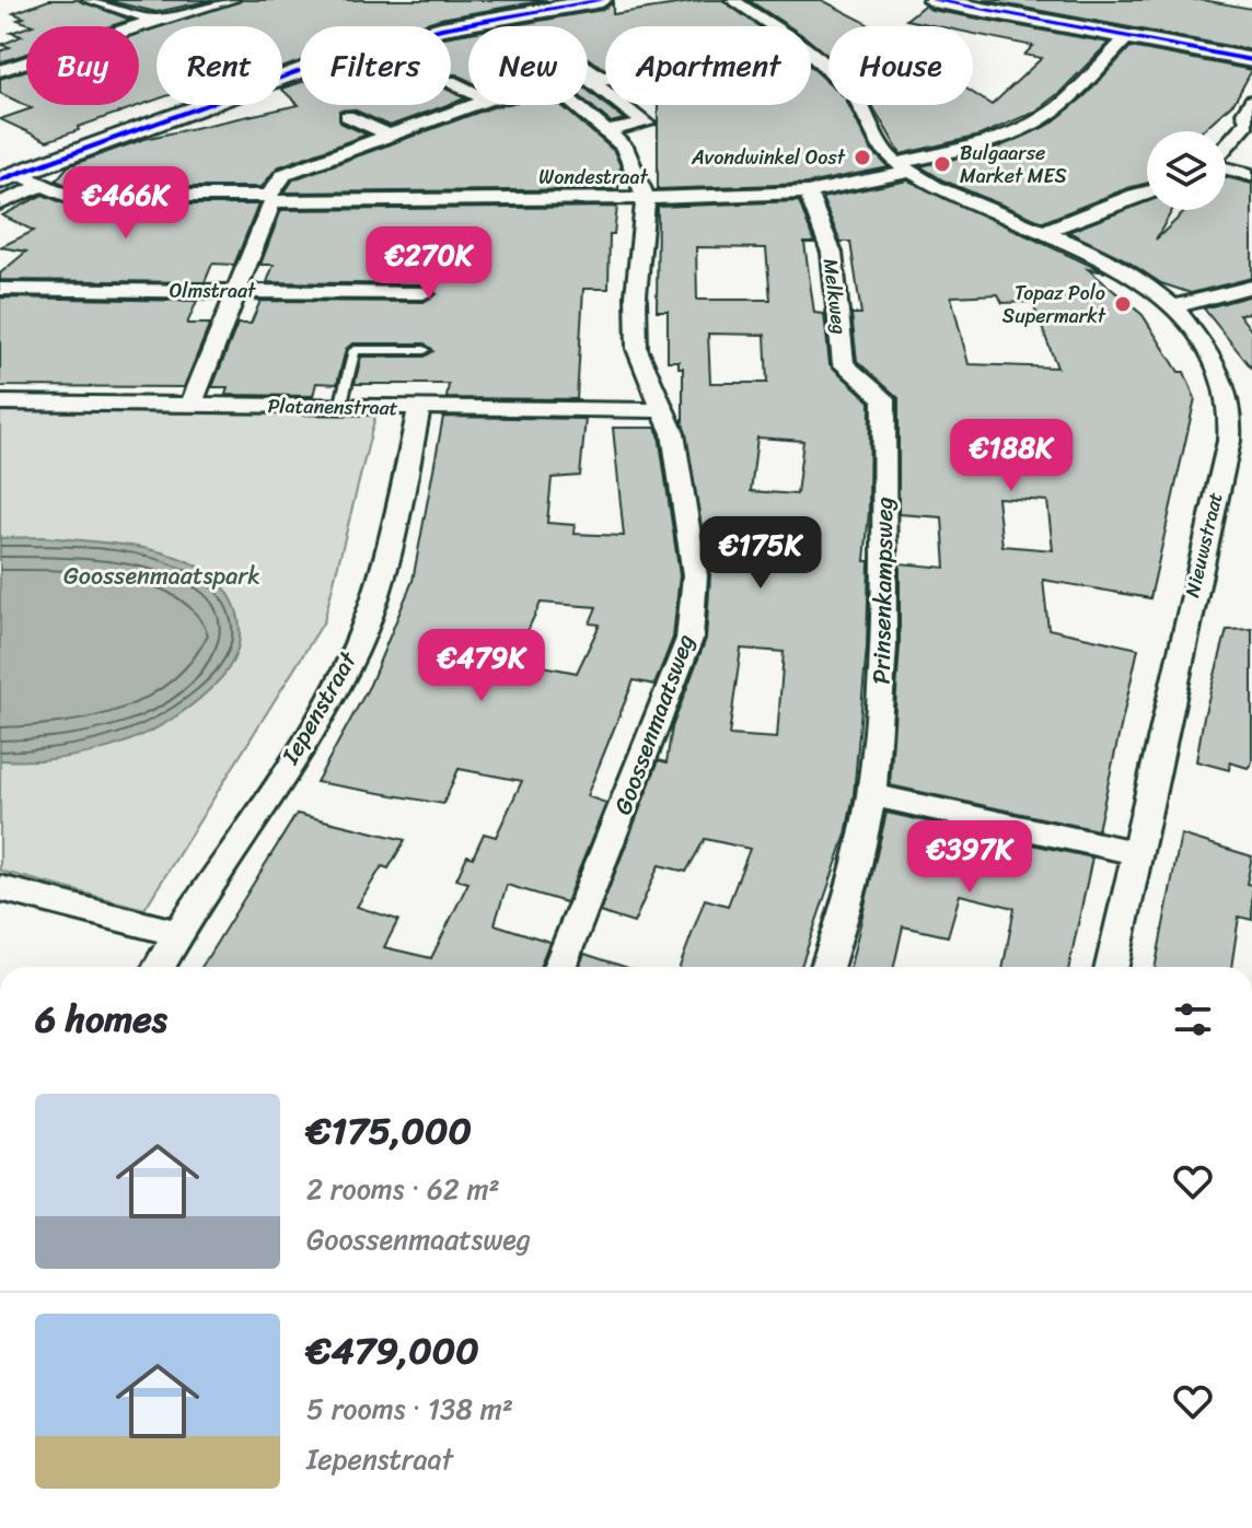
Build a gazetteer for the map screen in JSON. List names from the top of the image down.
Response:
{
  "streets": {
    "street": [
      "Wondestraat",
      "Olmstraat",
      "Melkweg",
      "Platanenstraat",
      "Nieuwstraat",
      "Prinsenkampsweg",
      "Iepenstraat",
      "Goossenmaatsweg"
    ]
  },
  "crossings": [
    ["Wondestraat", "Melkweg"],
    ["Wondestraat", "Nieuwstraat"],
    ["Wondestraat", "Goossenmaatsweg"],
    ["Melkweg", "Prinsenkampsweg"],
    ["Platanenstraat", "Iepenstraat"],
    ["Platanenstraat", "Goossenmaatsweg"]
  ],
  "parks": ["Goossenmaatspark"],
  "places": ["Avondwinkel Oost", "Bulgaarse Market MES", "Topaz Polo Supermarkt"],
  "page": {
    "chip": [
      "Buy",
      "Rent",
      "Filters",
      "New",
      "Apartment",
      "House"
    ],
    "price": [
      "€466K",
      "€270K",
      "€188K",
      "€175K",
      "€479K",
      "€397K"
    ],
    "heading": "6 homes",
    "list": [
      {
        "name": "€175,000",
        "note": "2 rooms · 62 m² · Goossenmaatsweg"
      },
      {
        "name": "€479,000",
        "note": "5 rooms · 138 m² · Iepenstraat"
      }
    ]
  }
}
